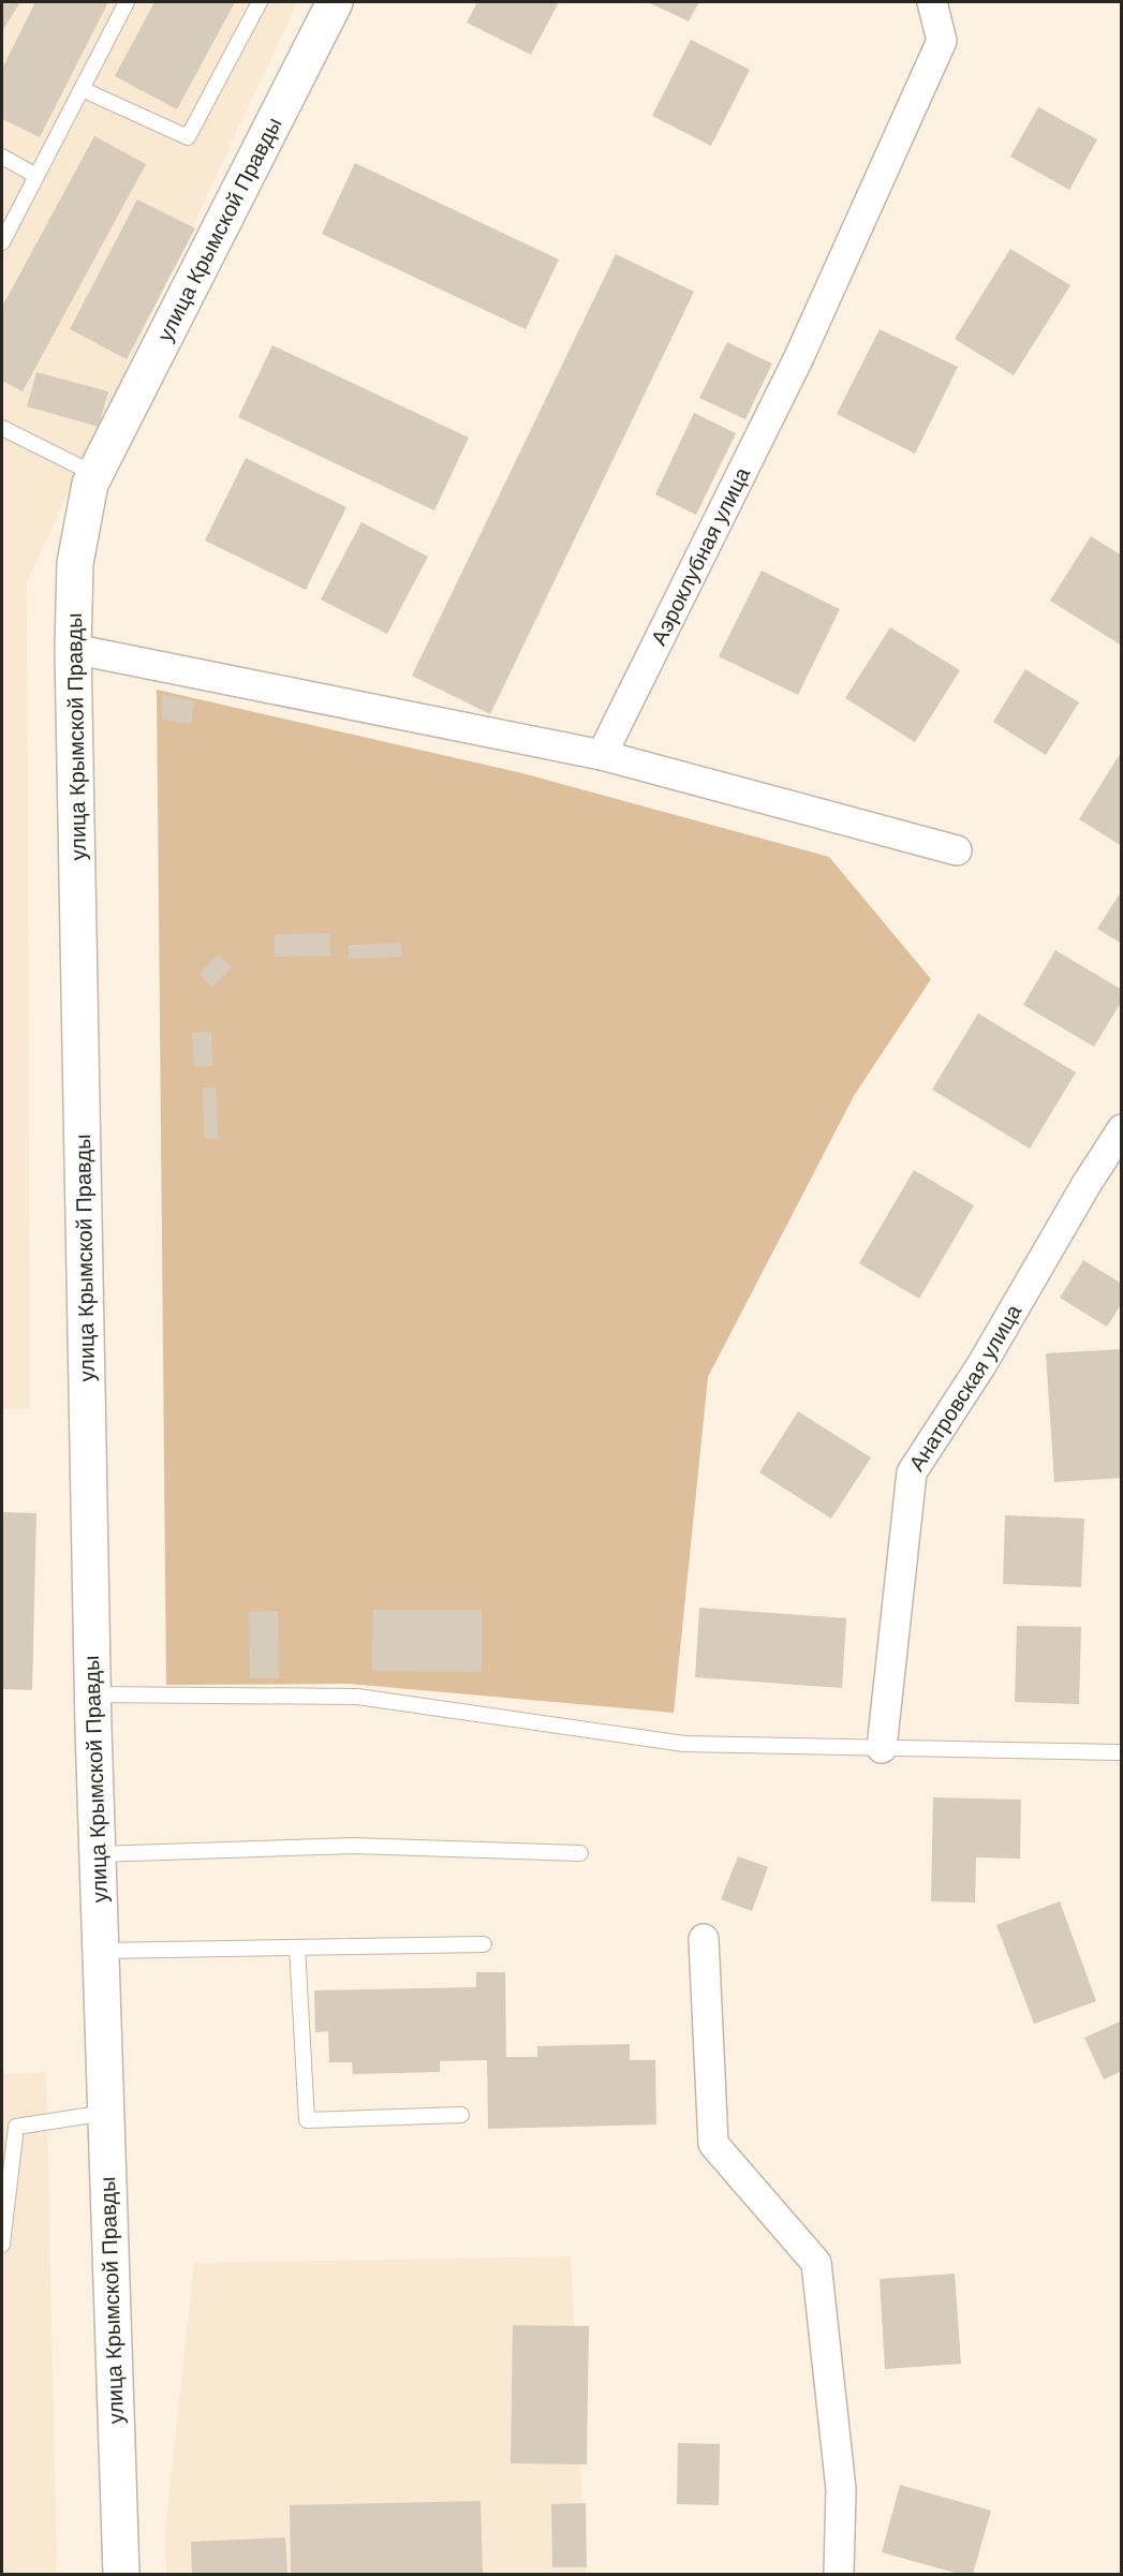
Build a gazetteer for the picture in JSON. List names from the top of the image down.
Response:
{
  "streets": {
    "street": ["улица Крымской Правды", "Аэроклубная улица", "Анатровская улица"]
  }
}
